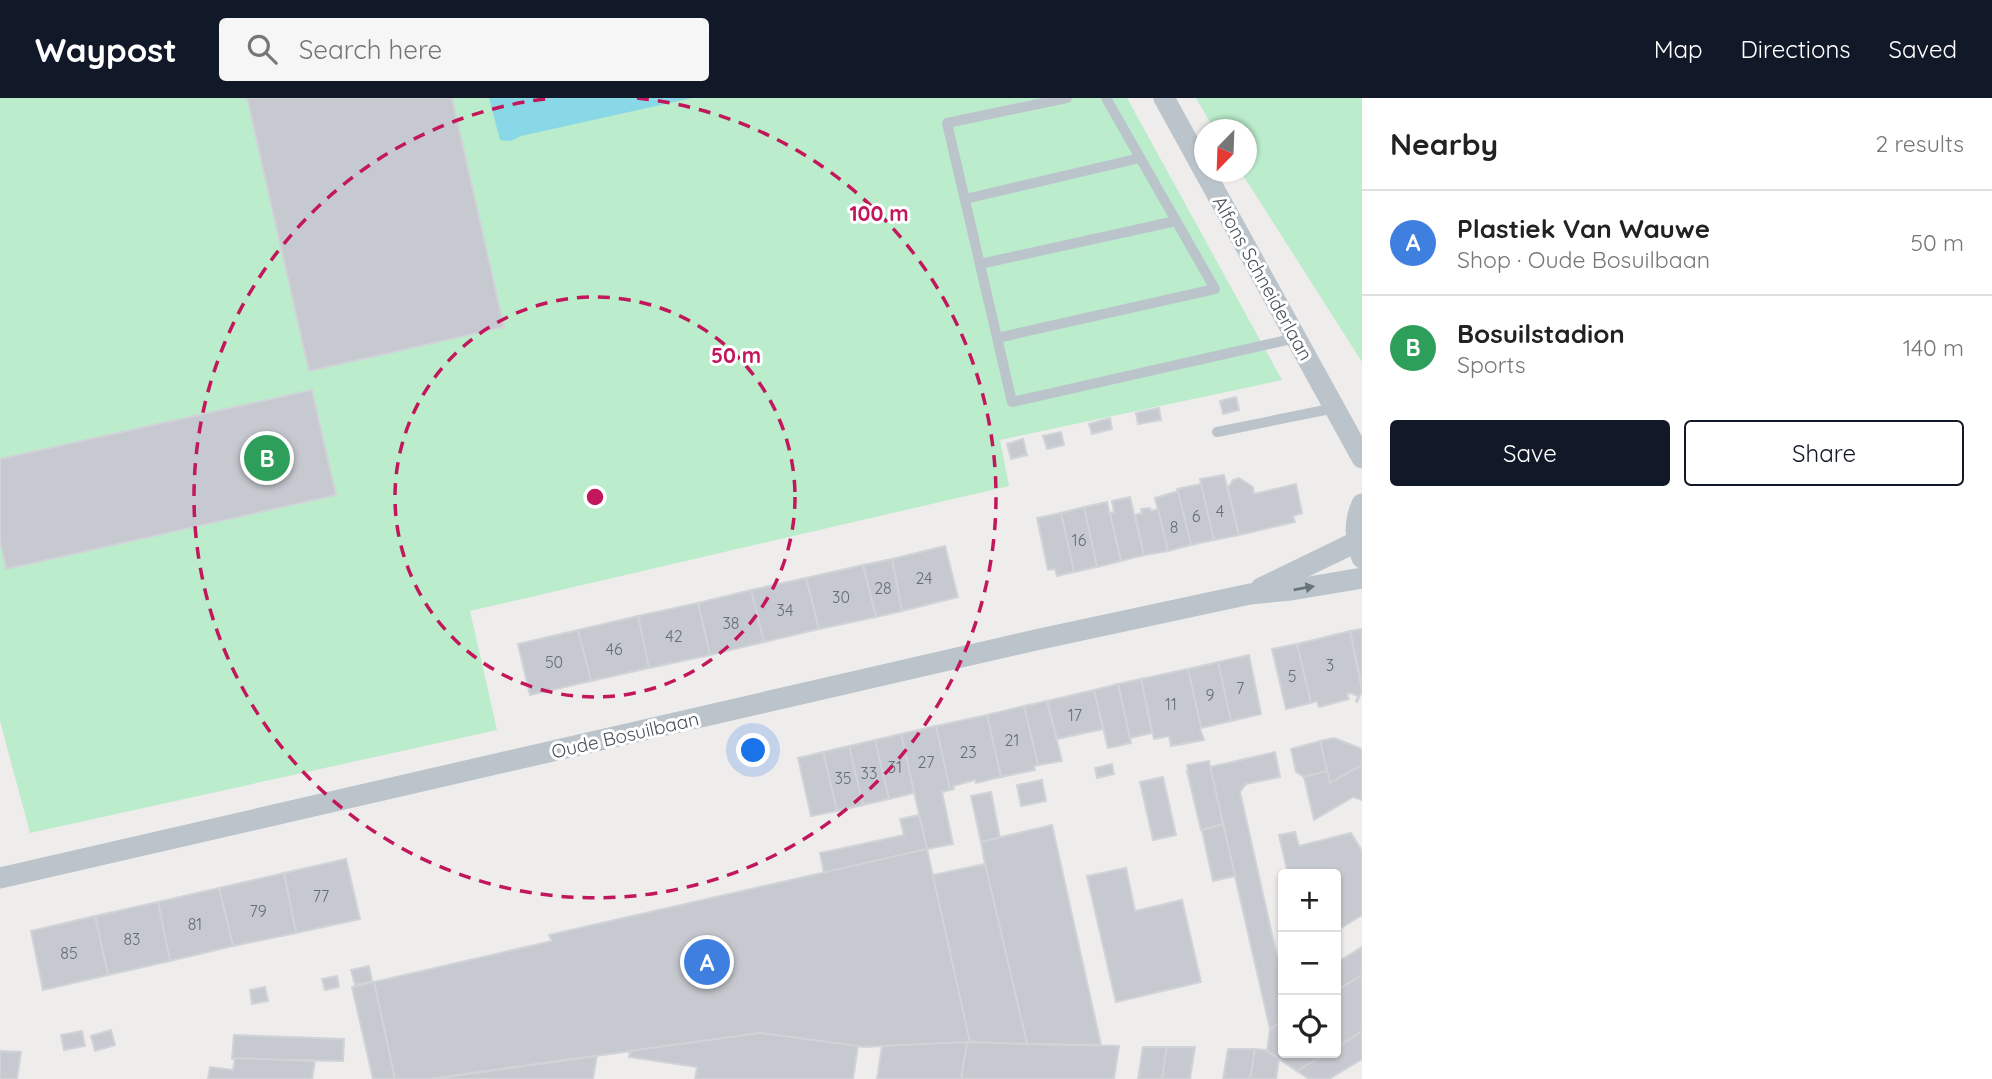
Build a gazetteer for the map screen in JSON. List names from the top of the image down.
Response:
{
  "streets": {
    "street": ["Alfons Schneiderlaan", "Oude Bosuilbaan"]
  },
  "house_numbers": [
    "4",
    "6",
    "8",
    "16",
    "24",
    "28",
    "30",
    "34",
    "38",
    "42",
    "46",
    "50",
    "3",
    "5",
    "7",
    "9",
    "11",
    "17",
    "21",
    "23",
    "27",
    "31",
    "33",
    "35",
    "77",
    "79",
    "81",
    "83",
    "85"
  ],
  "north": "bottom left",
  "page": {
    "header": "Waypost",
    "search": "Search here",
    "nav": ["Map", "Directions", "Saved"],
    "heading": ["Nearby", "2 results"],
    "list": [
      {
        "mark": "A",
        "name": "Plastiek Van Wauwe",
        "note": "Shop · Oude Bosuilbaan",
        "value": "50 m"
      },
      {
        "mark": "B",
        "name": "Bosuilstadion",
        "note": "Sports",
        "value": "140 m"
      }
    ],
    "buttons": ["Save", "Share"],
    "pins": ["B", "A"],
    "map_buttons": ["+", "−"]
  },
  "rings": ["100 m", "50 m"]
}
